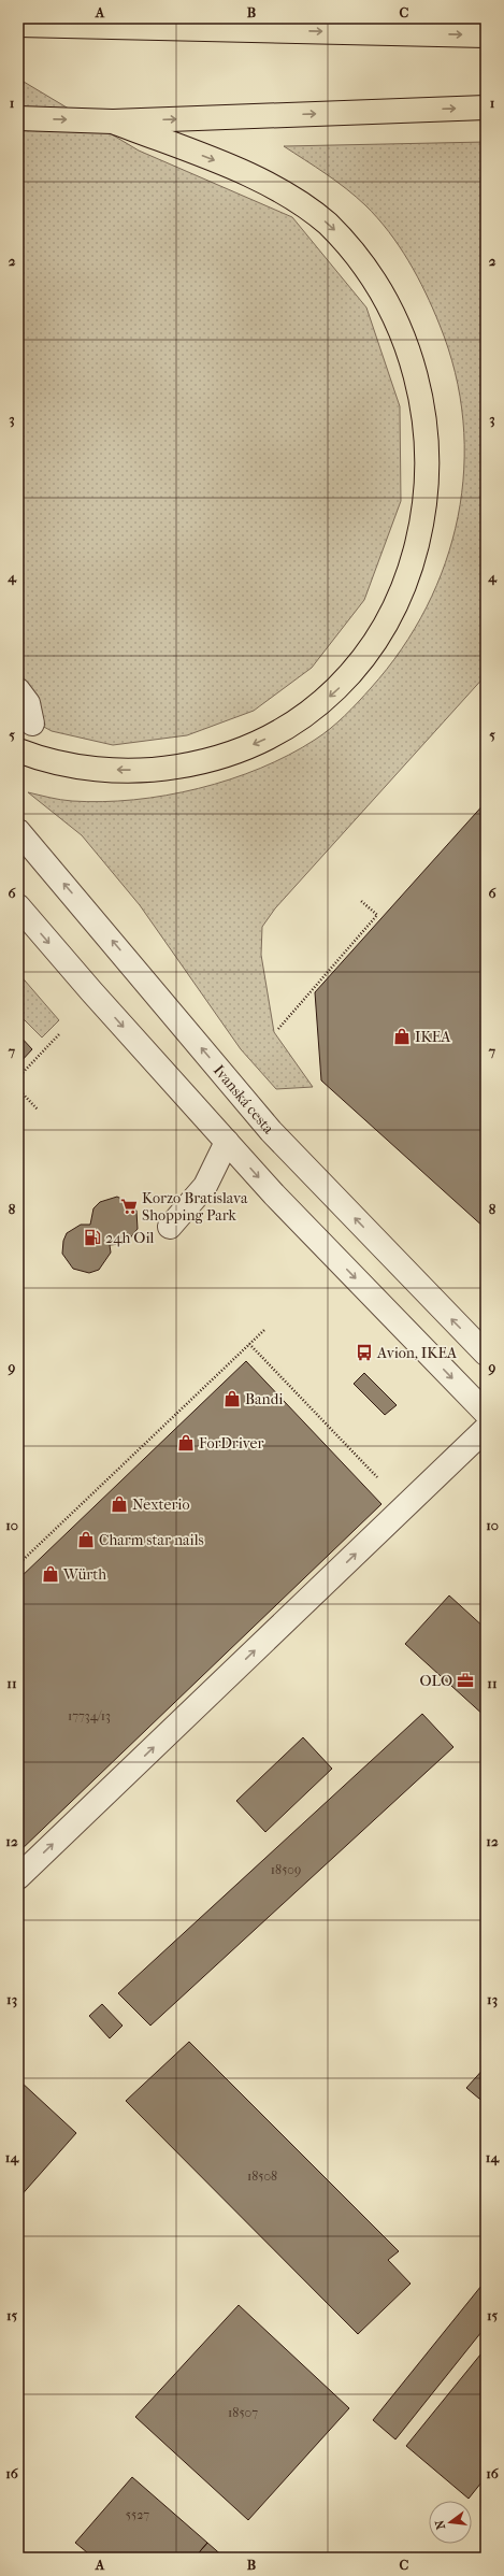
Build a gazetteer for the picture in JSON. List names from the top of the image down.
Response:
{
  "streets": {
    "street": ["Ivanská cesta"]
  },
  "places": {
    "shop": [
      "IKEA",
      "Bandi",
      "ForDriver",
      "Nexterio",
      "Charm star nails",
      "Würth"
    ],
    "supermarket": ["Korzo Bratislava Shopping Park"],
    "fuel station": ["24h Oil"],
    "bus stop": ["Avion, IKEA"],
    "office": ["OLO"]
  },
  "house_numbers": [
    "17734/13",
    "18509",
    "18508",
    "18507",
    "5527"
  ],
  "north": "left",
  "grid": {
    "columns": ["A", "B", "C"],
    "rows": [
      "1",
      "2",
      "3",
      "4",
      "5",
      "6",
      "7",
      "8",
      "9",
      "10",
      "11",
      "12",
      "13",
      "14",
      "15",
      "16"
    ]
  }
}
